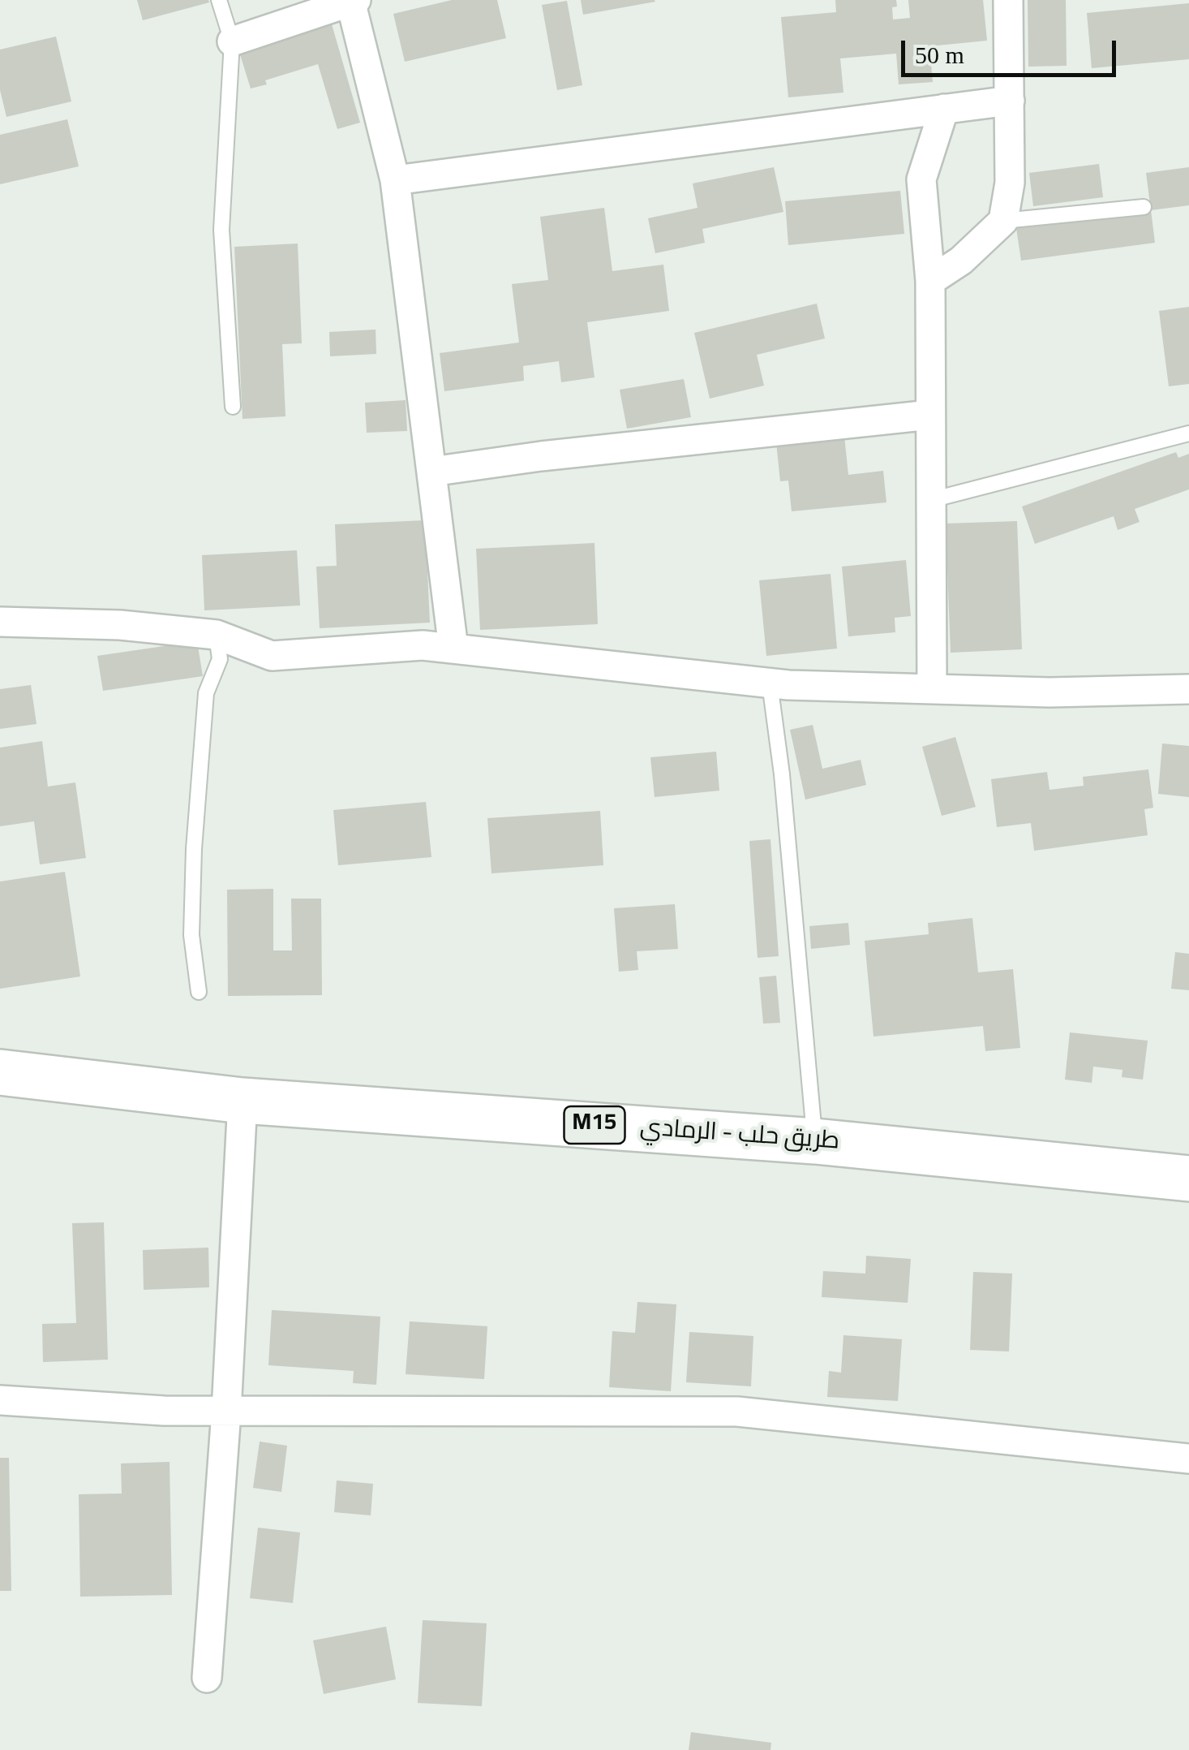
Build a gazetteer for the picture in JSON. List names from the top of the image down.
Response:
{
  "streets": {
    "highway": ["M15", "طريق حلب - الرمادي"]
  },
  "scale_bar": "50 m"
}
